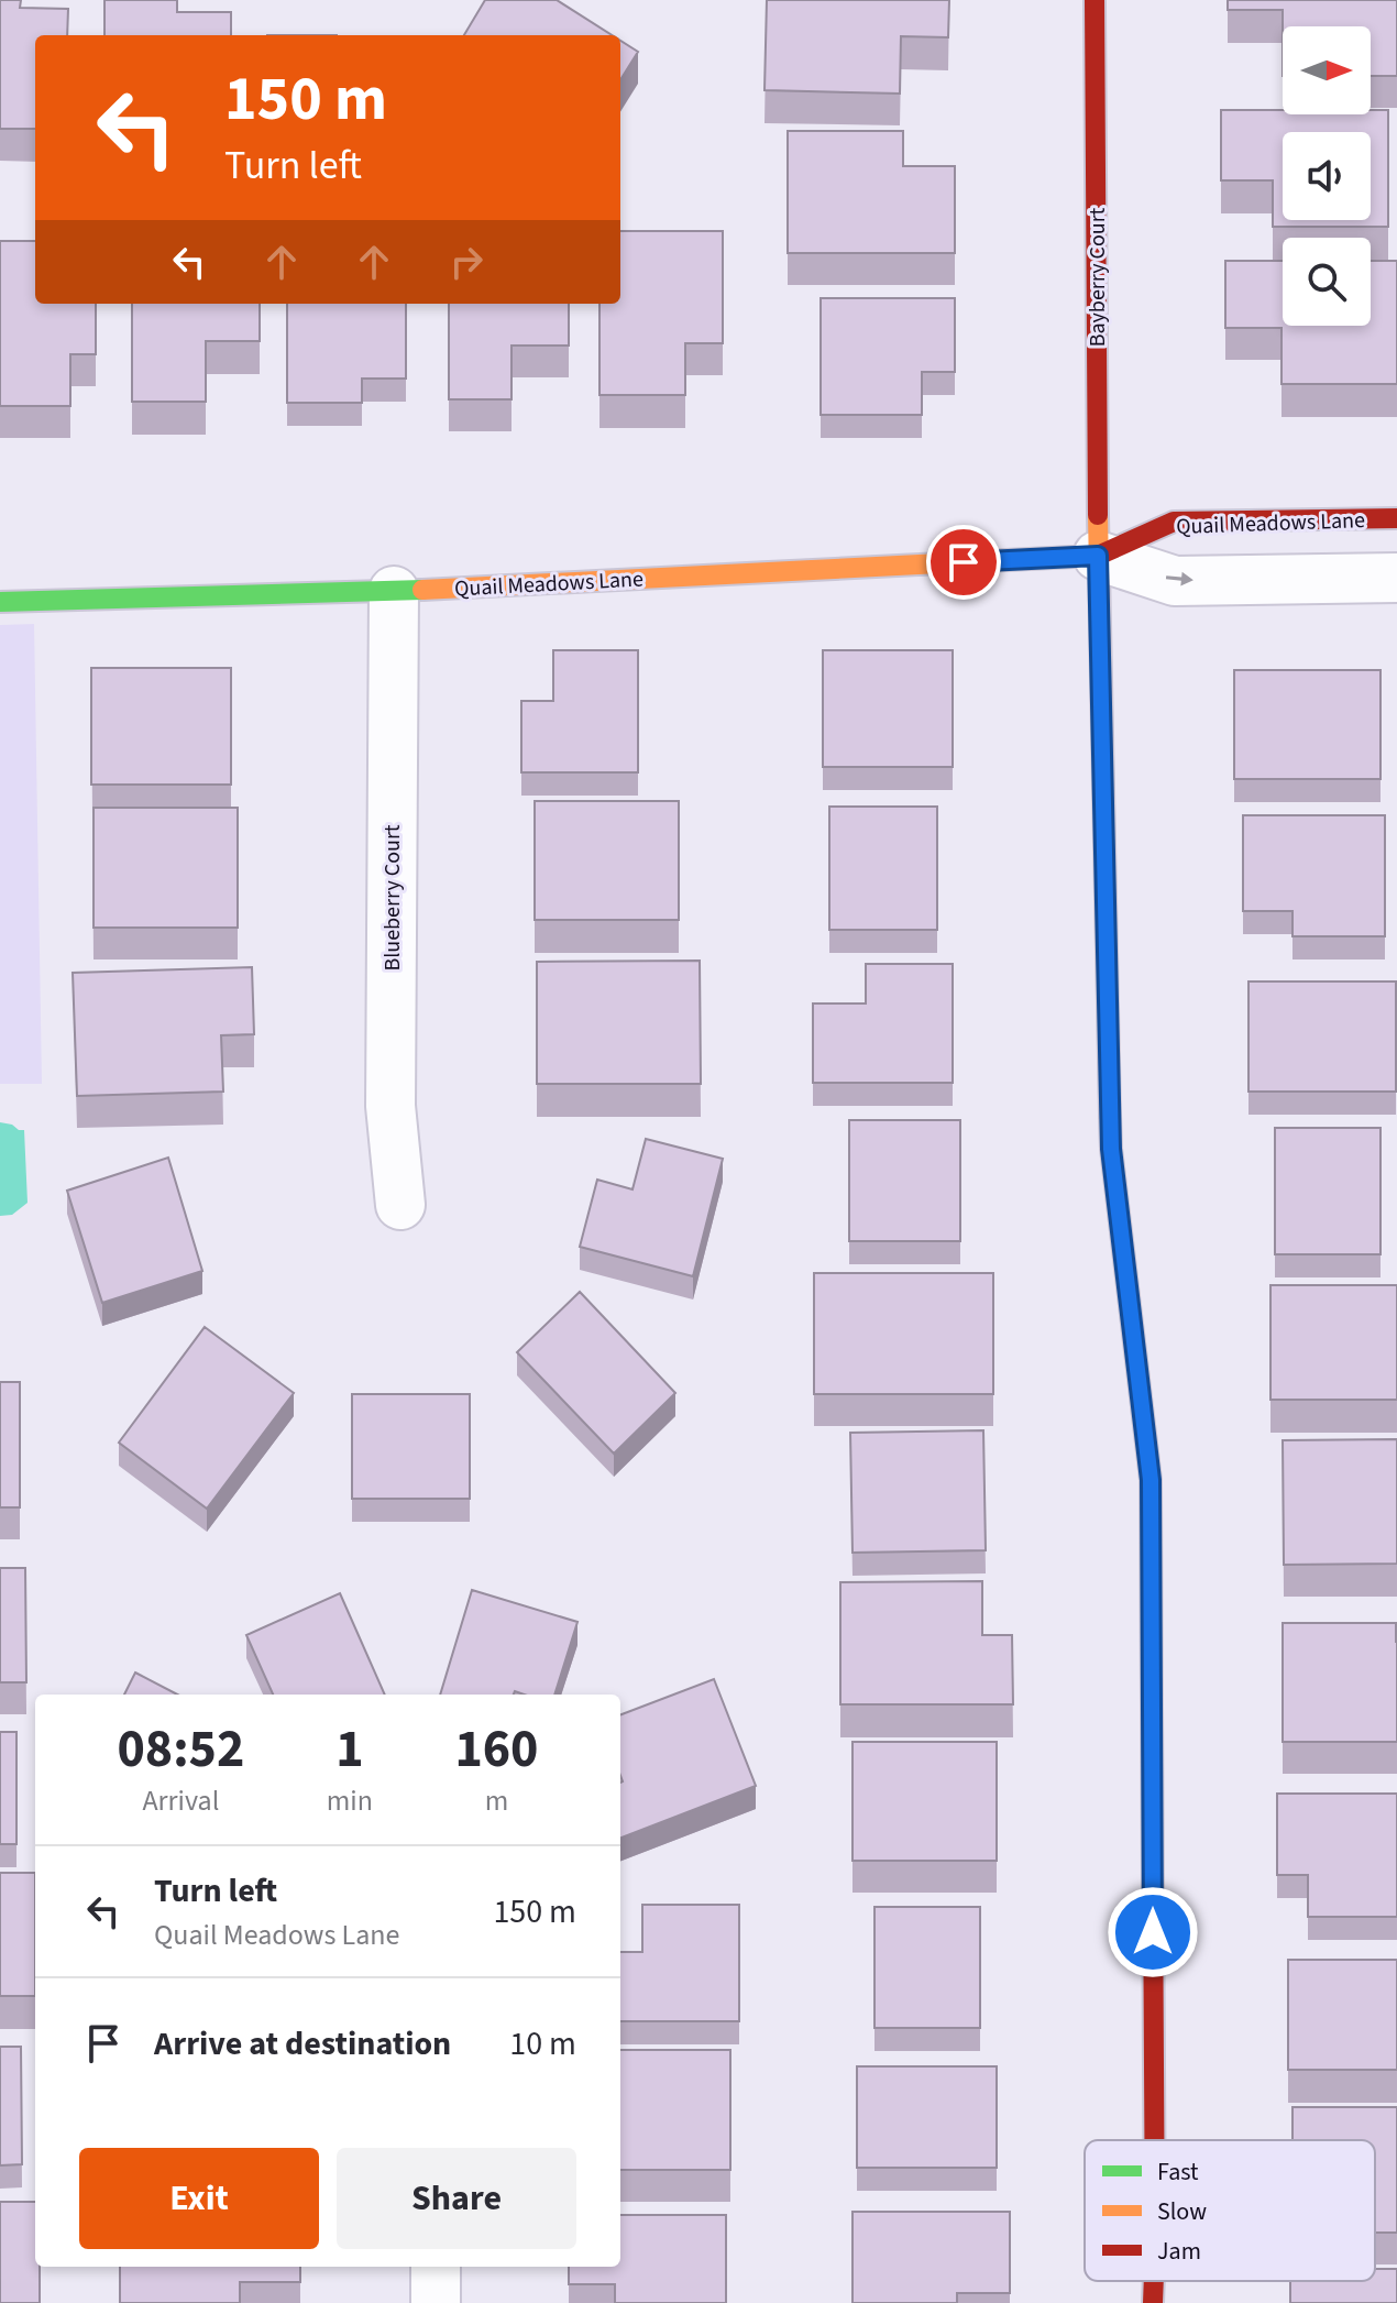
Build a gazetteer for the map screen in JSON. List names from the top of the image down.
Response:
{
  "streets": {
    "street": ["Bayberry Court", "Quail Meadows Lane", "Blueberry Court"]
  },
  "crossings": [
    ["Bayberry Court", "Quail Meadows Lane"],
    ["Quail Meadows Lane", "Blueberry Court"]
  ],
  "legend": ["Fast", "Slow", "Jam"],
  "north": "right",
  "page": {
    "turn": ["150 m", "Turn left"],
    "eta": [
      "08:52",
      "Arrival",
      "1",
      "min",
      "160",
      "m"
    ],
    "list": [
      {
        "name": "Turn left",
        "note": "Quail Meadows Lane",
        "value": "150 m"
      },
      {
        "name": "Arrive at destination",
        "value": "10 m"
      }
    ],
    "buttons": ["Exit", "Share"]
  }
}
